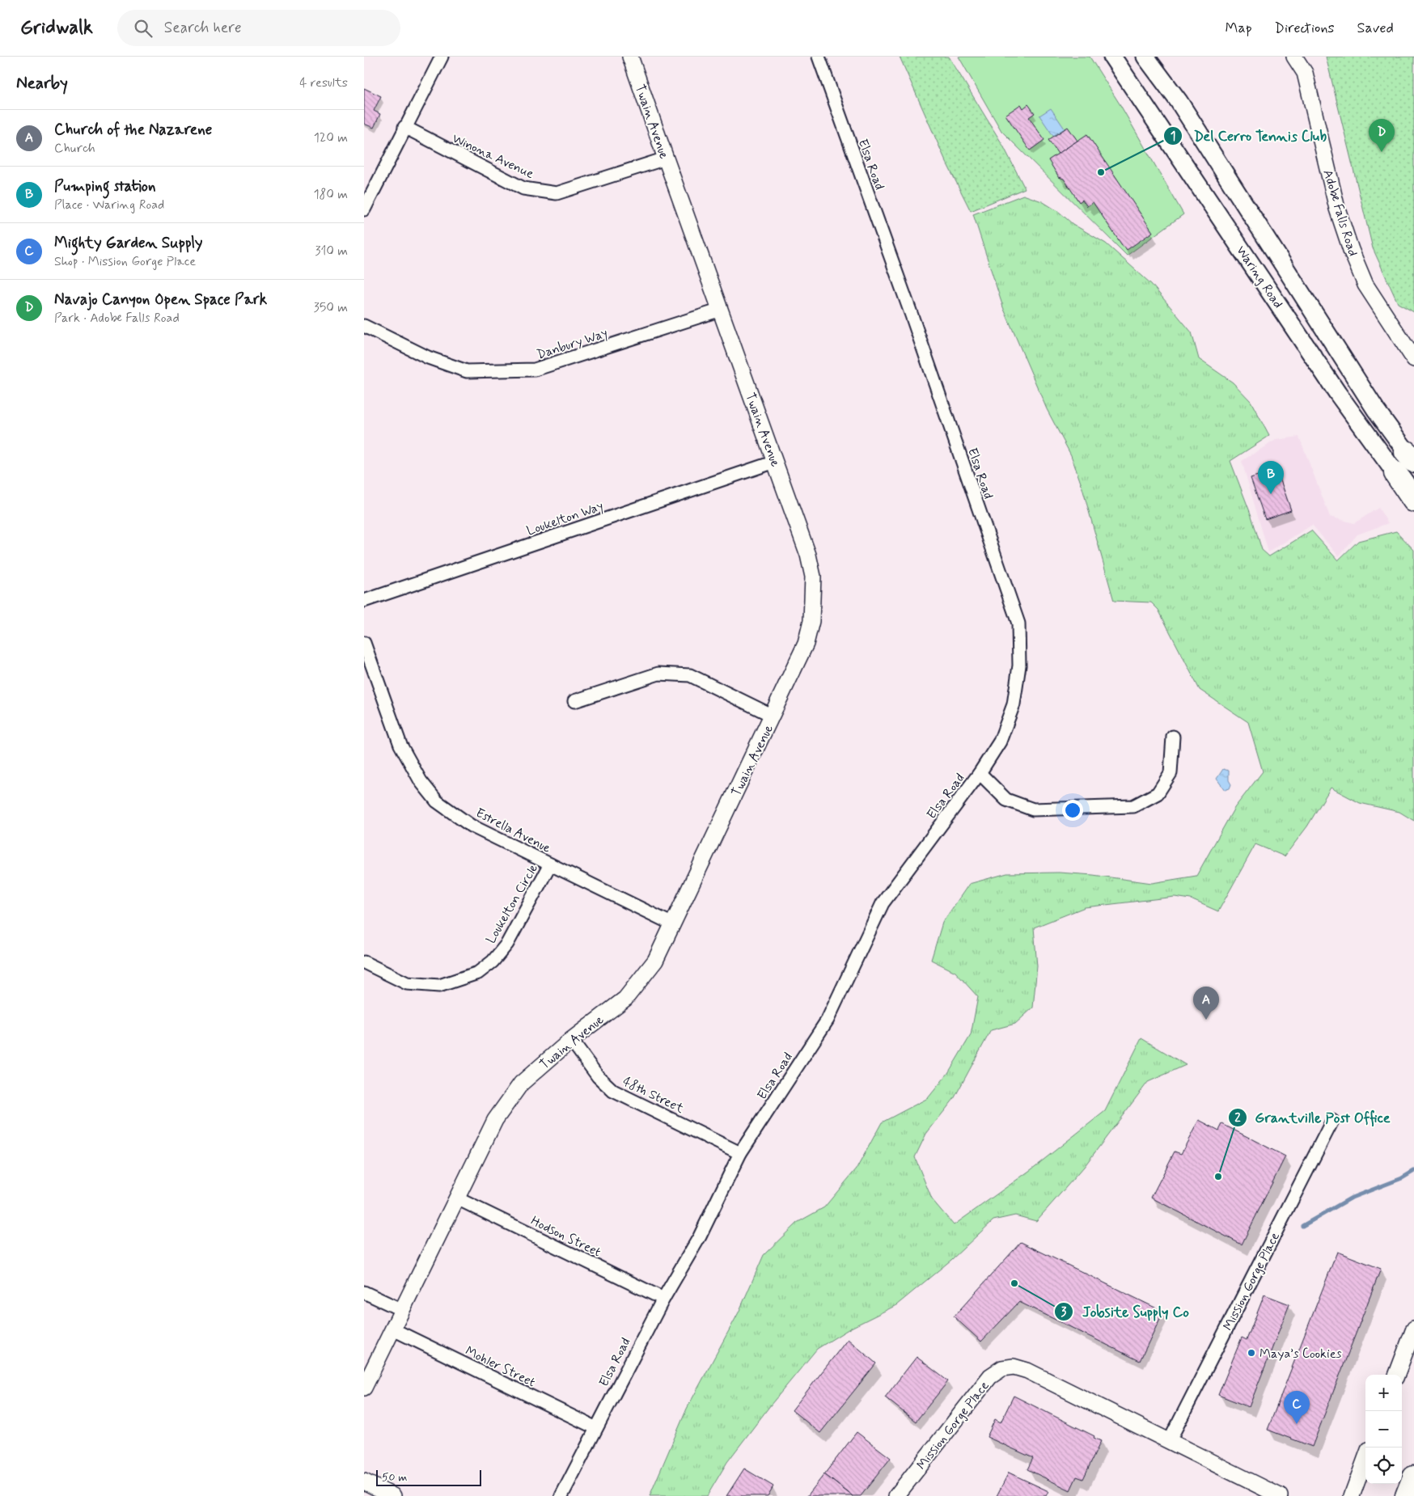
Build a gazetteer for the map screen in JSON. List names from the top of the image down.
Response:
{
  "streets": {
    "main road": ["Waring Road"],
    "street": [
      "Twain Avenue",
      "Winona Avenue",
      "Elsa Road",
      "Adobe Falls Road",
      "Danbury Way",
      "Loukelton Way",
      "Estrella Avenue",
      "Loukelton Circle",
      "48th Street",
      "Hodson Street",
      "Mission Gorge Place",
      "Mohler Street"
    ]
  },
  "crossings": [
    ["Twain Avenue", "Winona Avenue"],
    ["Twain Avenue", "Danbury Way"],
    ["Twain Avenue", "Loukelton Way"],
    ["Twain Avenue", "Estrella Avenue"],
    ["Twain Avenue", "48th Street"],
    ["Twain Avenue", "Hodson Street"],
    ["Twain Avenue", "Mohler Street"],
    ["Elsa Road", "48th Street"],
    ["Elsa Road", "Hodson Street"],
    ["Elsa Road", "Mohler Street"],
    ["Estrella Avenue", "Loukelton Circle"]
  ],
  "places": [
    "Del Cerro Tennis Club",
    "Grantville Post Office",
    "Jobsite Supply Co",
    "Maya’s Cookies"
  ],
  "scale_bar": "50 m",
  "page": {
    "header": "Gridwalk",
    "search": "Search here",
    "nav": ["Map", "Directions", "Saved"],
    "heading": ["Nearby", "4 results"],
    "list": [
      {
        "mark": "A",
        "name": "Church of the Nazarene",
        "note": "Church",
        "value": "120 m"
      },
      {
        "mark": "B",
        "name": "Pumping station",
        "note": "Place · Waring Road",
        "value": "180 m"
      },
      {
        "mark": "C",
        "name": "Mighty Garden Supply",
        "note": "Shop · Mission Gorge Place",
        "value": "310 m"
      },
      {
        "mark": "D",
        "name": "Navajo Canyon Open Space Park",
        "note": "Park · Adobe Falls Road",
        "value": "350 m"
      }
    ],
    "pins": [
      "D",
      "B",
      "A",
      "C"
    ],
    "map_buttons": ["+", "−"],
    "scale": "50 m"
  }
}
